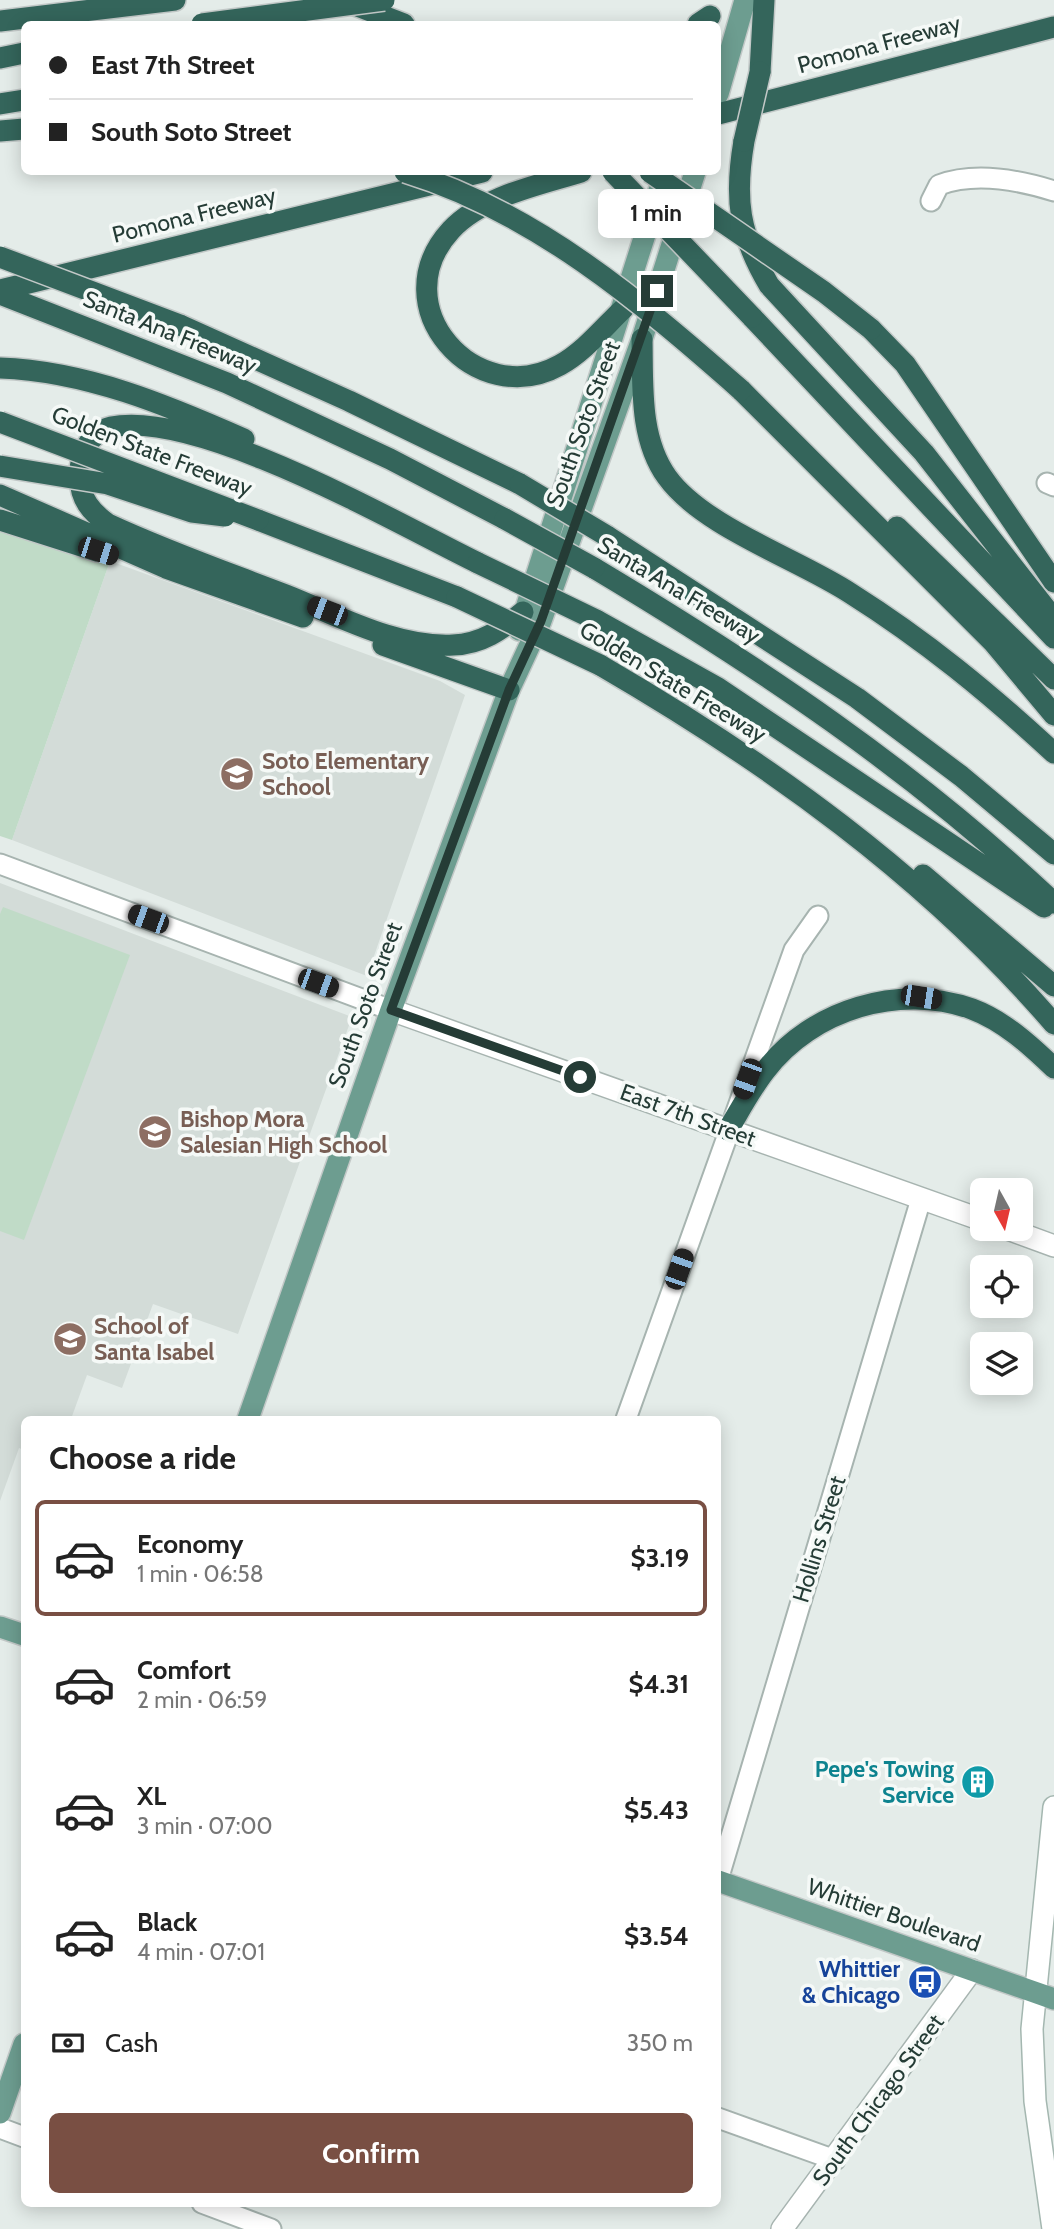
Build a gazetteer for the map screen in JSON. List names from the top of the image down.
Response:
{
  "streets": {
    "highway": ["Pomona Freeway", "Santa Ana Freeway", "Golden State Freeway"],
    "main road": ["South Soto Street", "Whittier Boulevard"],
    "street": ["East 7th Street", "Hollins Street", "South Chicago Street"]
  },
  "crossings": [
    ["Pomona Freeway", "Santa Ana Freeway"],
    ["South Soto Street", "East 7th Street"],
    ["East 7th Street", "Hollins Street"],
    ["Whittier Boulevard", "South Chicago Street"]
  ],
  "places": {
    "school or university": ["Soto Elementary School", "Bishop Mora Salesian High School", "School of Santa Isabel"],
    "building": ["Pepe's Towing Service"],
    "bus stop": ["Whittier & Chicago"]
  },
  "north": "bottom",
  "page": {
    "banner": ["East 7th Street", "South Soto Street"],
    "bubble": "1 min",
    "heading": "Choose a ride",
    "list": [
      {
        "name": "Economy",
        "note": "1 min · 06:58",
        "value": "$3.19"
      },
      {
        "name": "Comfort",
        "note": "2 min · 06:59",
        "value": "$4.31"
      },
      {
        "name": "XL",
        "note": "3 min · 07:00",
        "value": "$5.43"
      },
      {
        "name": "Black",
        "note": "4 min · 07:01",
        "value": "$3.54"
      }
    ],
    "pay": ["Cash", "350 m"],
    "buttons": "Confirm"
  }
}
